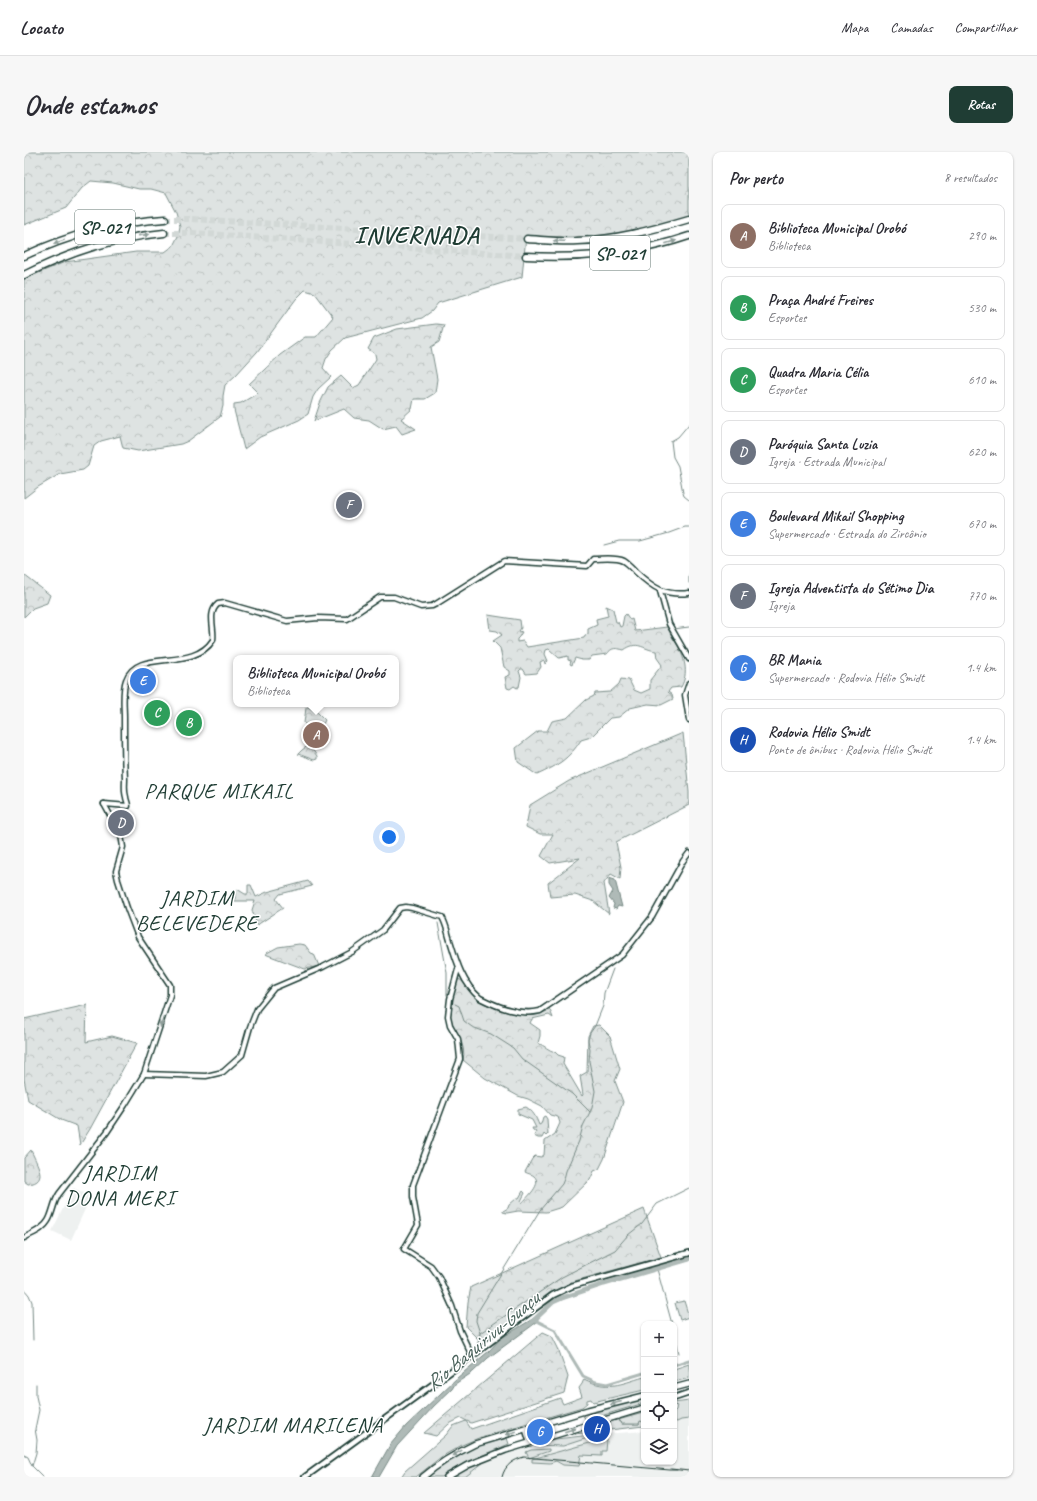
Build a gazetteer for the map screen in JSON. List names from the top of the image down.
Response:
{
  "streets": {
    "highway": ["SP-021"]
  },
  "districts": [
    "INVERNADA",
    "PARQUE MIKAIL",
    "JARDIM BELEVEDERE",
    "JARDIM DONA MERI",
    "JARDIM MARILENA"
  ],
  "water": ["Rio Baquirivu-Guaçu"],
  "page": {
    "header": "Locato",
    "nav": ["Mapa", "Camadas", "Compartilhar"],
    "buttons": "Rotas",
    "title": "Onde estamos",
    "heading": ["Por perto", "8 resultados"],
    "list": [
      {
        "mark": "A",
        "name": "Biblioteca Municipal Orobó",
        "note": "Biblioteca",
        "value": "290 m"
      },
      {
        "mark": "B",
        "name": "Praça André Freires",
        "note": "Esportes",
        "value": "530 m"
      },
      {
        "mark": "C",
        "name": "Quadra Maria Célia",
        "note": "Esportes",
        "value": "610 m"
      },
      {
        "mark": "D",
        "name": "Paróquia Santa Luzia",
        "note": "Igreja · Estrada Municipal",
        "value": "620 m"
      },
      {
        "mark": "E",
        "name": "Boulevard Mikail Shopping",
        "note": "Supermercado · Estrada do Zircônio",
        "value": "670 m"
      },
      {
        "mark": "F",
        "name": "Igreja Adventista do Sétimo Dia",
        "note": "Igreja",
        "value": "770 m"
      },
      {
        "mark": "G",
        "name": "BR Mania",
        "note": "Supermercado · Rodovia Hélio Smidt",
        "value": "1.4 km"
      },
      {
        "mark": "H",
        "name": "Rodovia Hélio Smidt",
        "note": "Ponto de ônibus · Rodovia Hélio Smidt",
        "value": "1.4 km"
      }
    ],
    "pins": [
      "F",
      "E",
      "C",
      "B",
      "A",
      "D",
      "H",
      "G"
    ],
    "popup": ["Biblioteca Municipal Orobó", "Biblioteca"],
    "map_buttons": ["+", "−"]
  }
}
